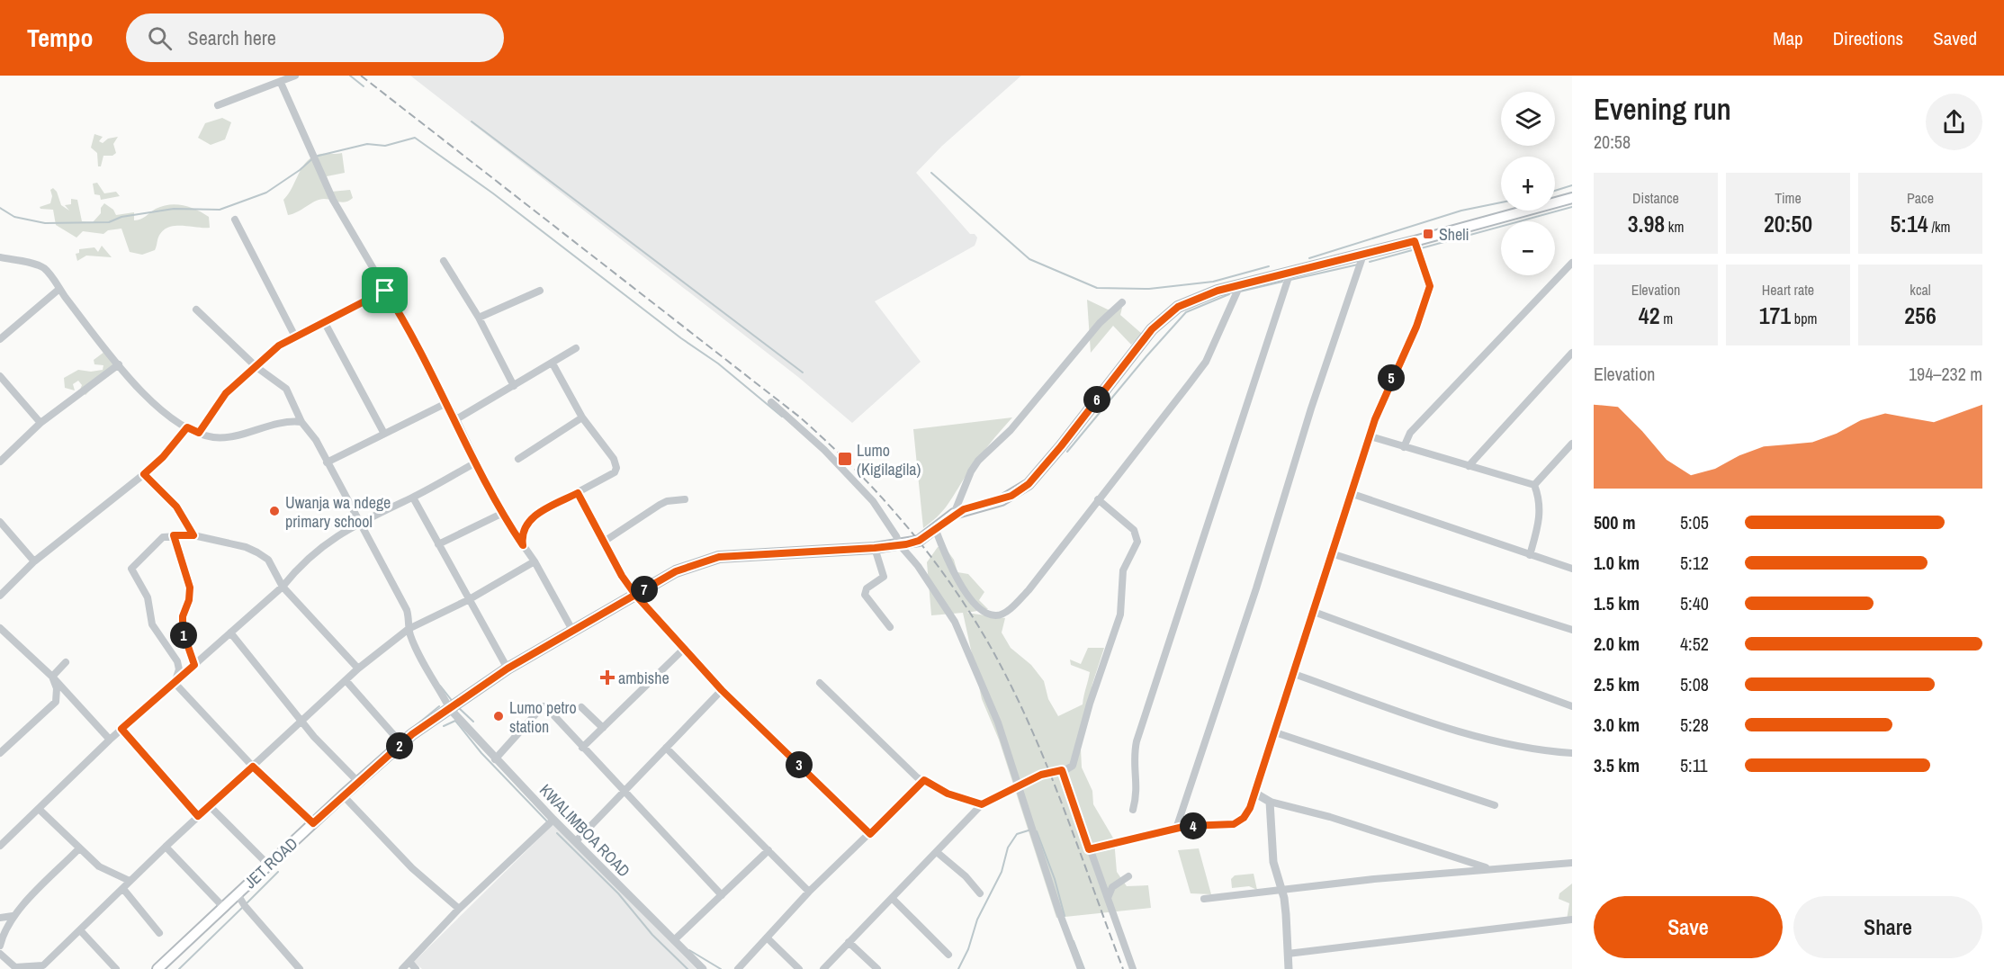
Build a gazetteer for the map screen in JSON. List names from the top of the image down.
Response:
{
  "streets": {
    "main road": ["JET ROAD"],
    "street": ["KWALIMBOA ROAD"]
  },
  "crossings": [
    ["KWALIMBOA ROAD", "JET ROAD"]
  ],
  "places": {
    "transit": ["Sheli", "Lumo (Kigilagila)"],
    "other": ["Uwanja wa ndege primary school", "Lumo petro station"],
    "health": ["ambishe"]
  },
  "page": {
    "header": "Tempo",
    "search": "Search here",
    "nav": ["Map", "Directions", "Saved"],
    "heading": ["Evening run", "20:58"],
    "map_buttons": ["+", "−"],
    "stats": [
      ["Distance", "3.98 km"],
      ["Time", "20:50"],
      ["Pace", "5:14 /km"],
      ["Elevation", "42 m"],
      ["Heart rate", "171 bpm"],
      ["kcal", "256"]
    ],
    "chart": ["Elevation", "194–232 m"],
    "pins": [
      "5",
      "6",
      "7",
      "1",
      "2",
      "3",
      "4"
    ],
    "list": [
      {
        "name": "500 m",
        "note": "5:05"
      },
      {
        "name": "1.0 km",
        "note": "5:12"
      },
      {
        "name": "1.5 km",
        "note": "5:40"
      },
      {
        "name": "2.0 km",
        "note": "4:52"
      },
      {
        "name": "2.5 km",
        "note": "5:08"
      },
      {
        "name": "3.0 km",
        "note": "5:28"
      },
      {
        "name": "3.5 km",
        "note": "5:11"
      }
    ],
    "buttons": ["Save", "Share"]
  }
}
